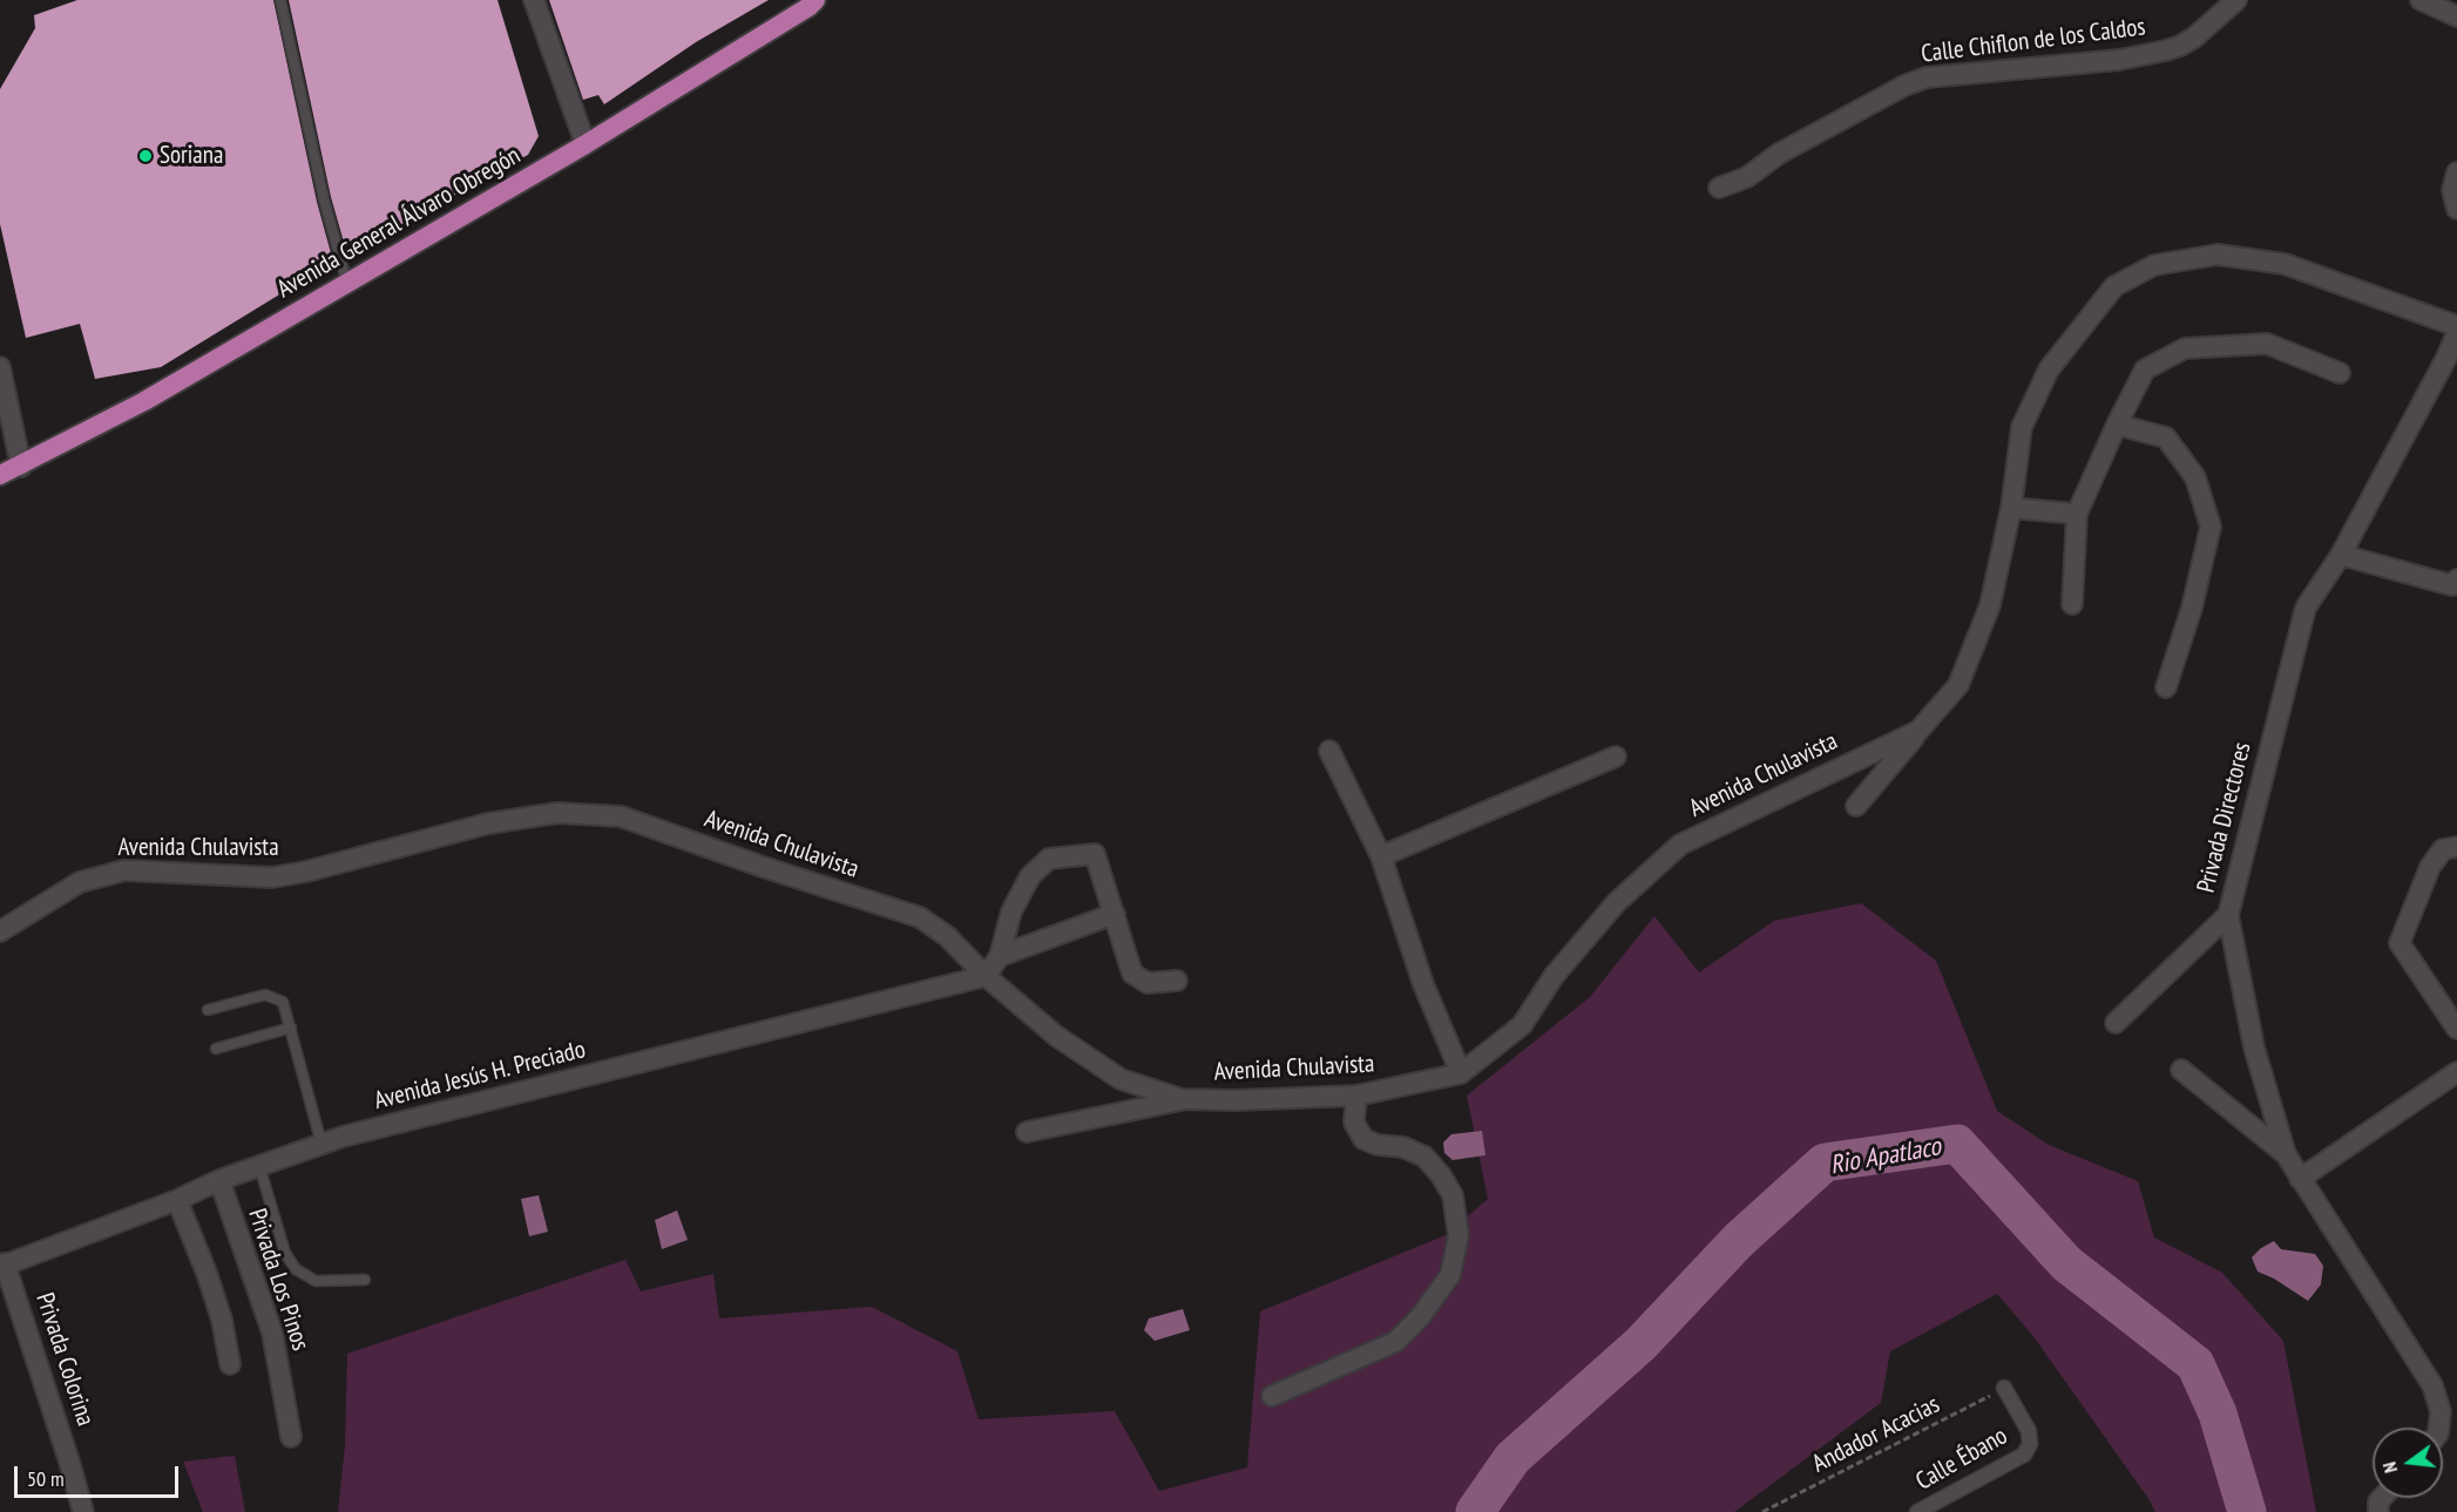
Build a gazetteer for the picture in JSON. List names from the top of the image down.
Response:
{
  "streets": {
    "main road": ["Avenida General Álvaro Obregón"],
    "street": [
      "Calle Chiflon de los Caldos",
      "Avenida Chulavista",
      "Privada Directores",
      "Avenida Jesús H. Preciado",
      "Privada Los Pinos",
      "Privada Colorina",
      "Calle Ébano"
    ],
    "path": ["Andador Acacias"]
  },
  "crossings": [
    ["Avenida Chulavista", "Avenida Jesús H. Preciado"],
    ["Avenida Jesús H. Preciado", "Privada Los Pinos"],
    ["Avenida Jesús H. Preciado", "Privada Colorina"],
    ["Andador Acacias", "Calle Ébano"]
  ],
  "water": ["Rio Apatlaco"],
  "places": ["Soriana"],
  "scale_bar": "50 m",
  "north": "left"
}
